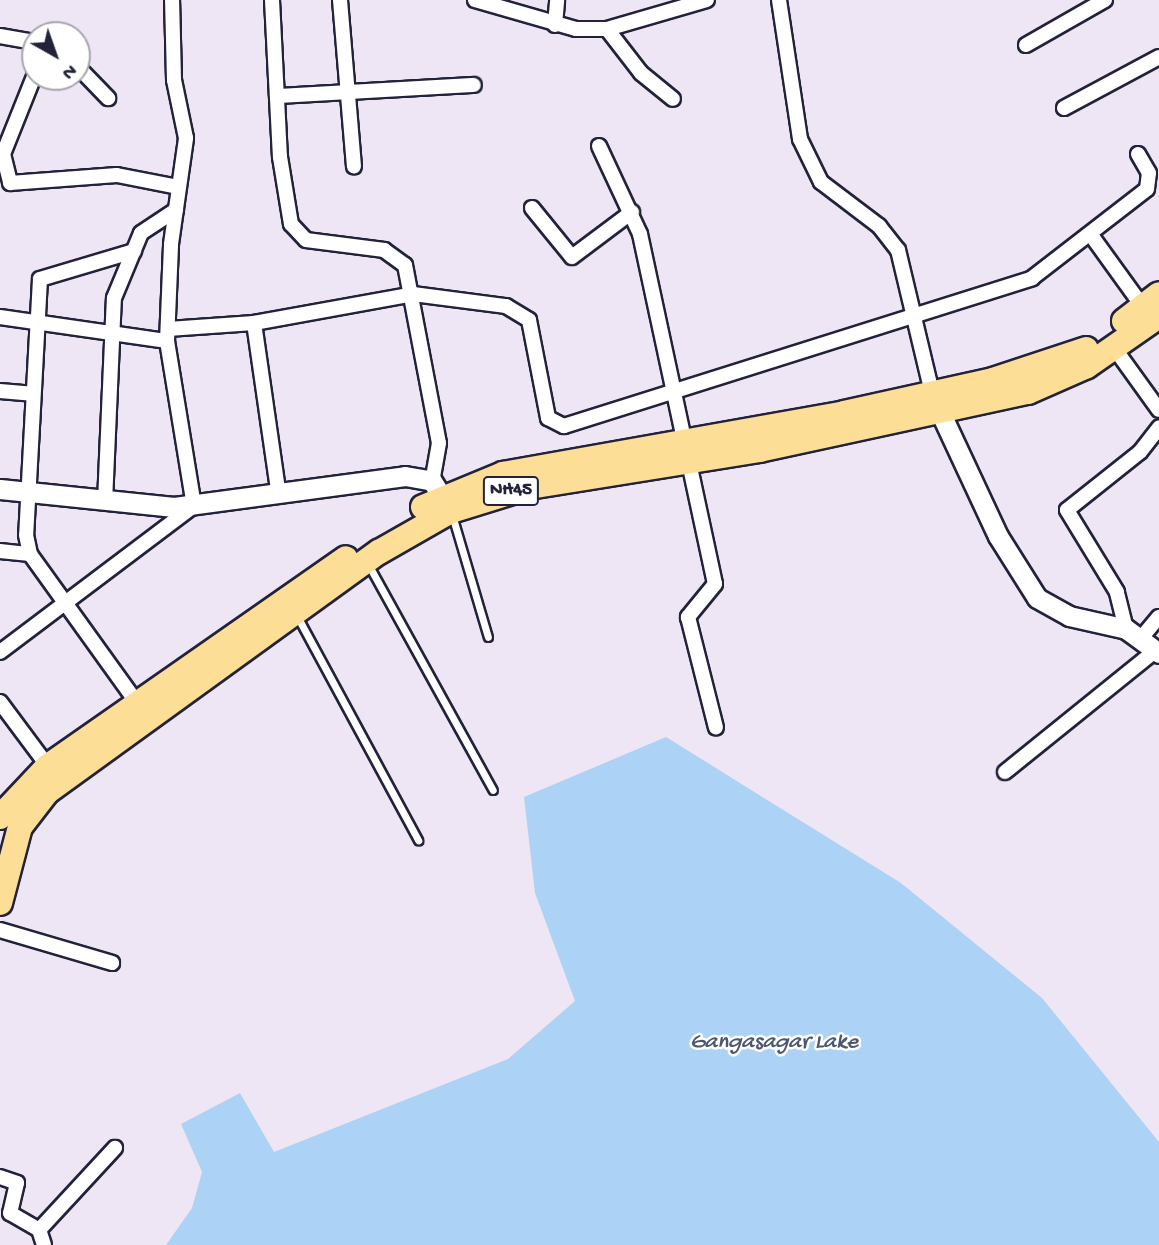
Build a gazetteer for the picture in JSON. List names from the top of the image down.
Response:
{
  "streets": {
    "highway": ["NH45"]
  },
  "water": ["Gangasagar Lake"],
  "north": "bottom right"
}
